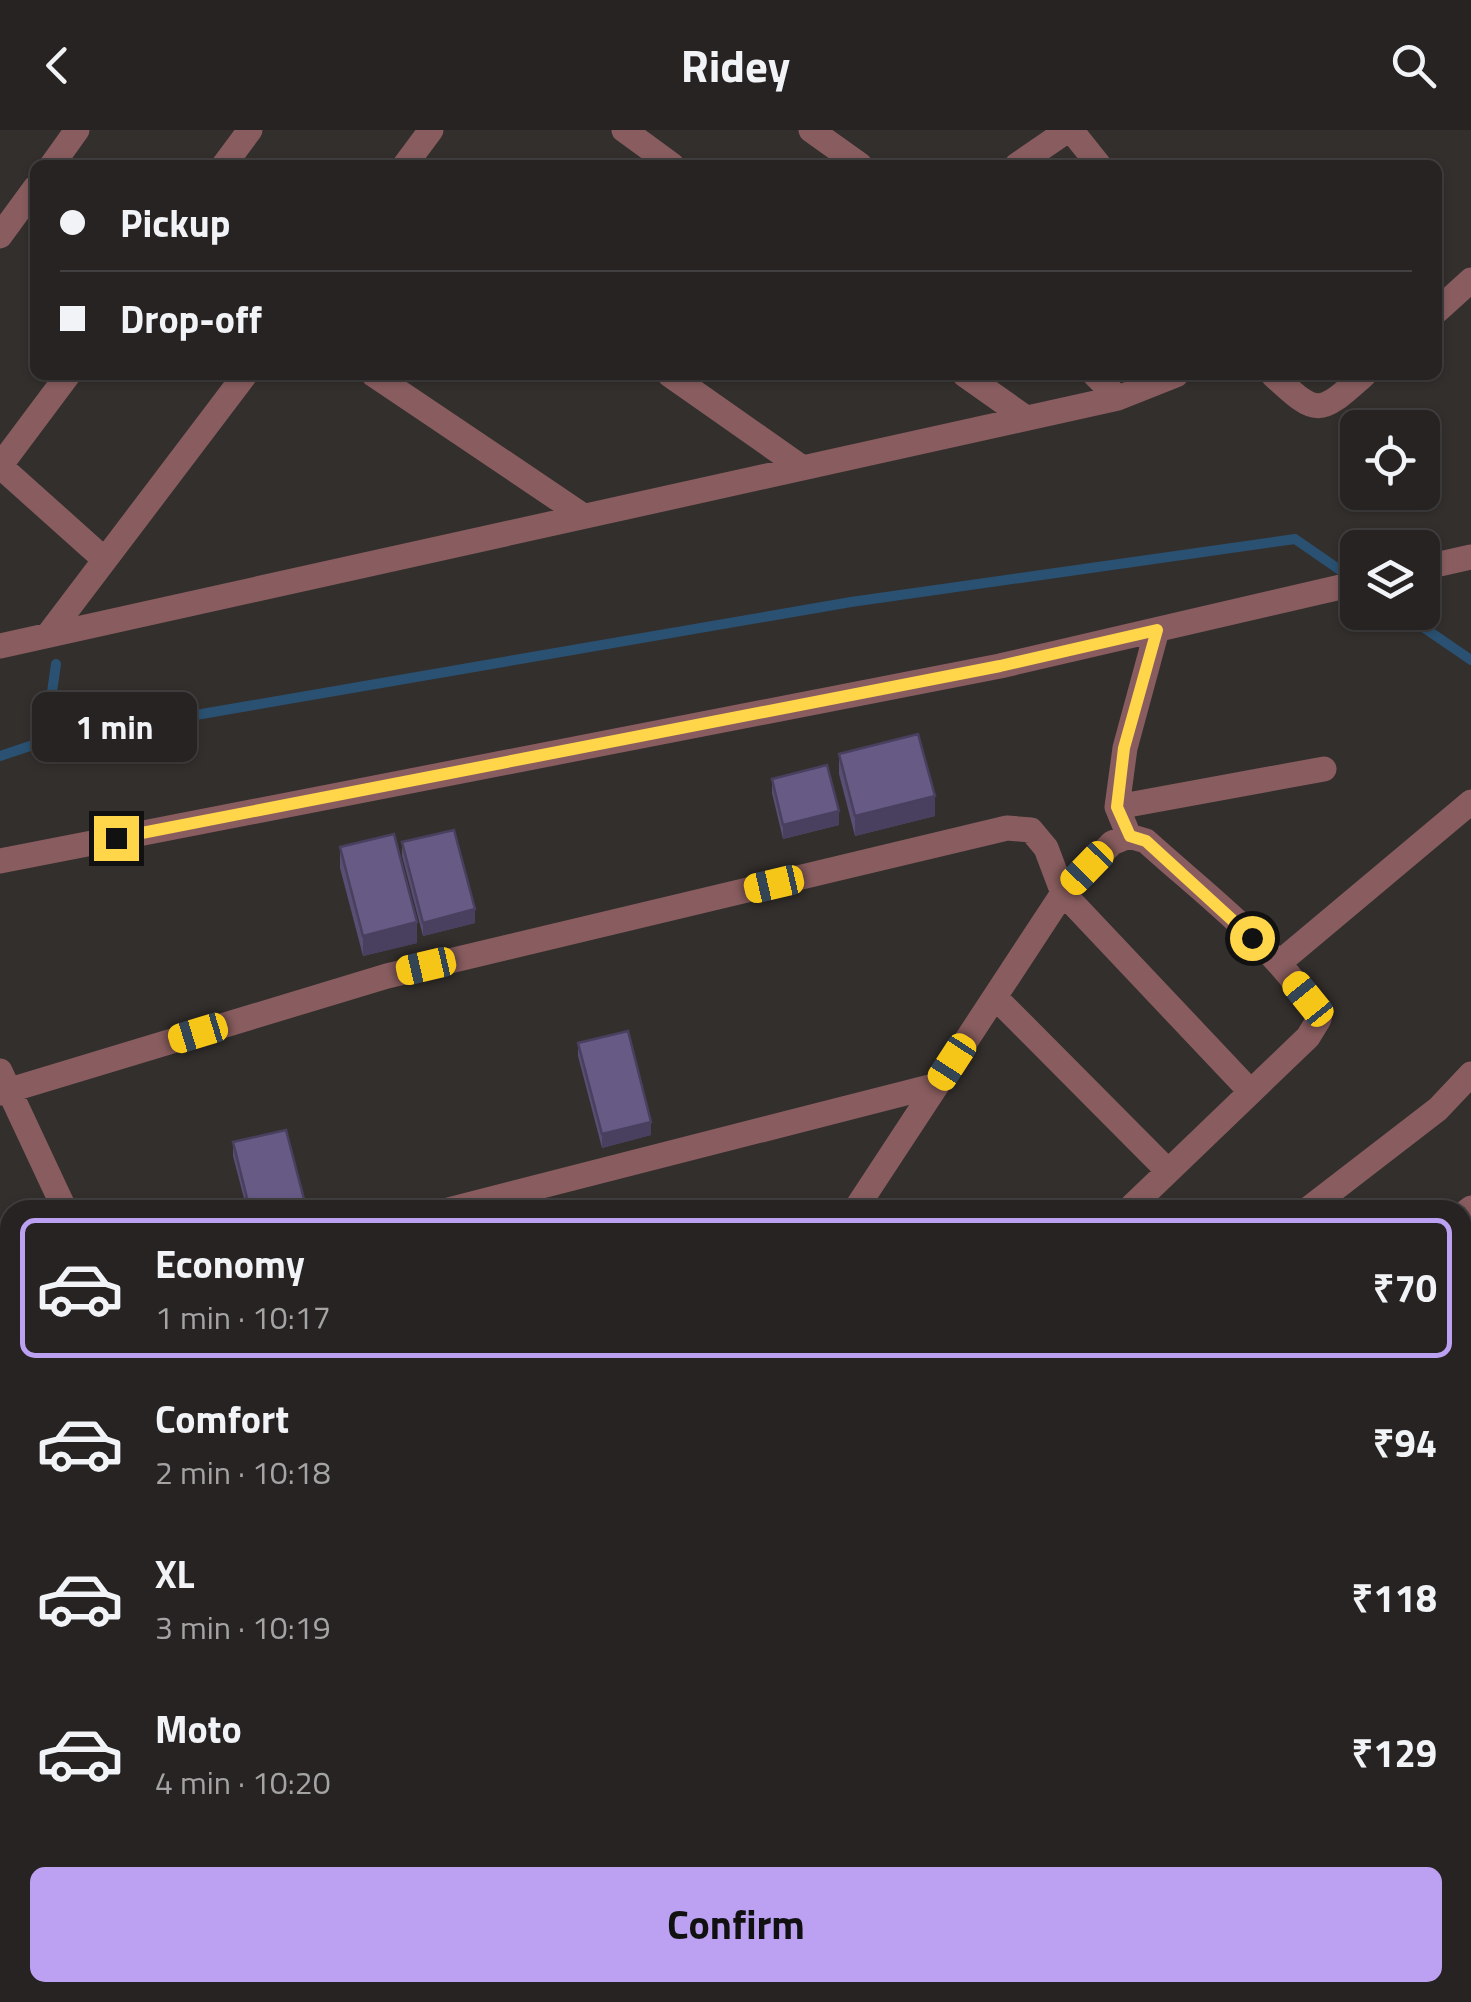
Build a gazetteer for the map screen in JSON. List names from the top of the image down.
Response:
{
  "page": {
    "header": "Ridey",
    "banner": ["Pickup", "Drop-off"],
    "bubble": "1 min",
    "list": [
      {
        "name": "Economy",
        "note": "1 min · 10:17",
        "value": "₹70"
      },
      {
        "name": "Comfort",
        "note": "2 min · 10:18",
        "value": "₹94"
      },
      {
        "name": "XL",
        "note": "3 min · 10:19",
        "value": "₹118"
      },
      {
        "name": "Moto",
        "note": "4 min · 10:20",
        "value": "₹129"
      }
    ],
    "buttons": "Confirm"
  }
}
